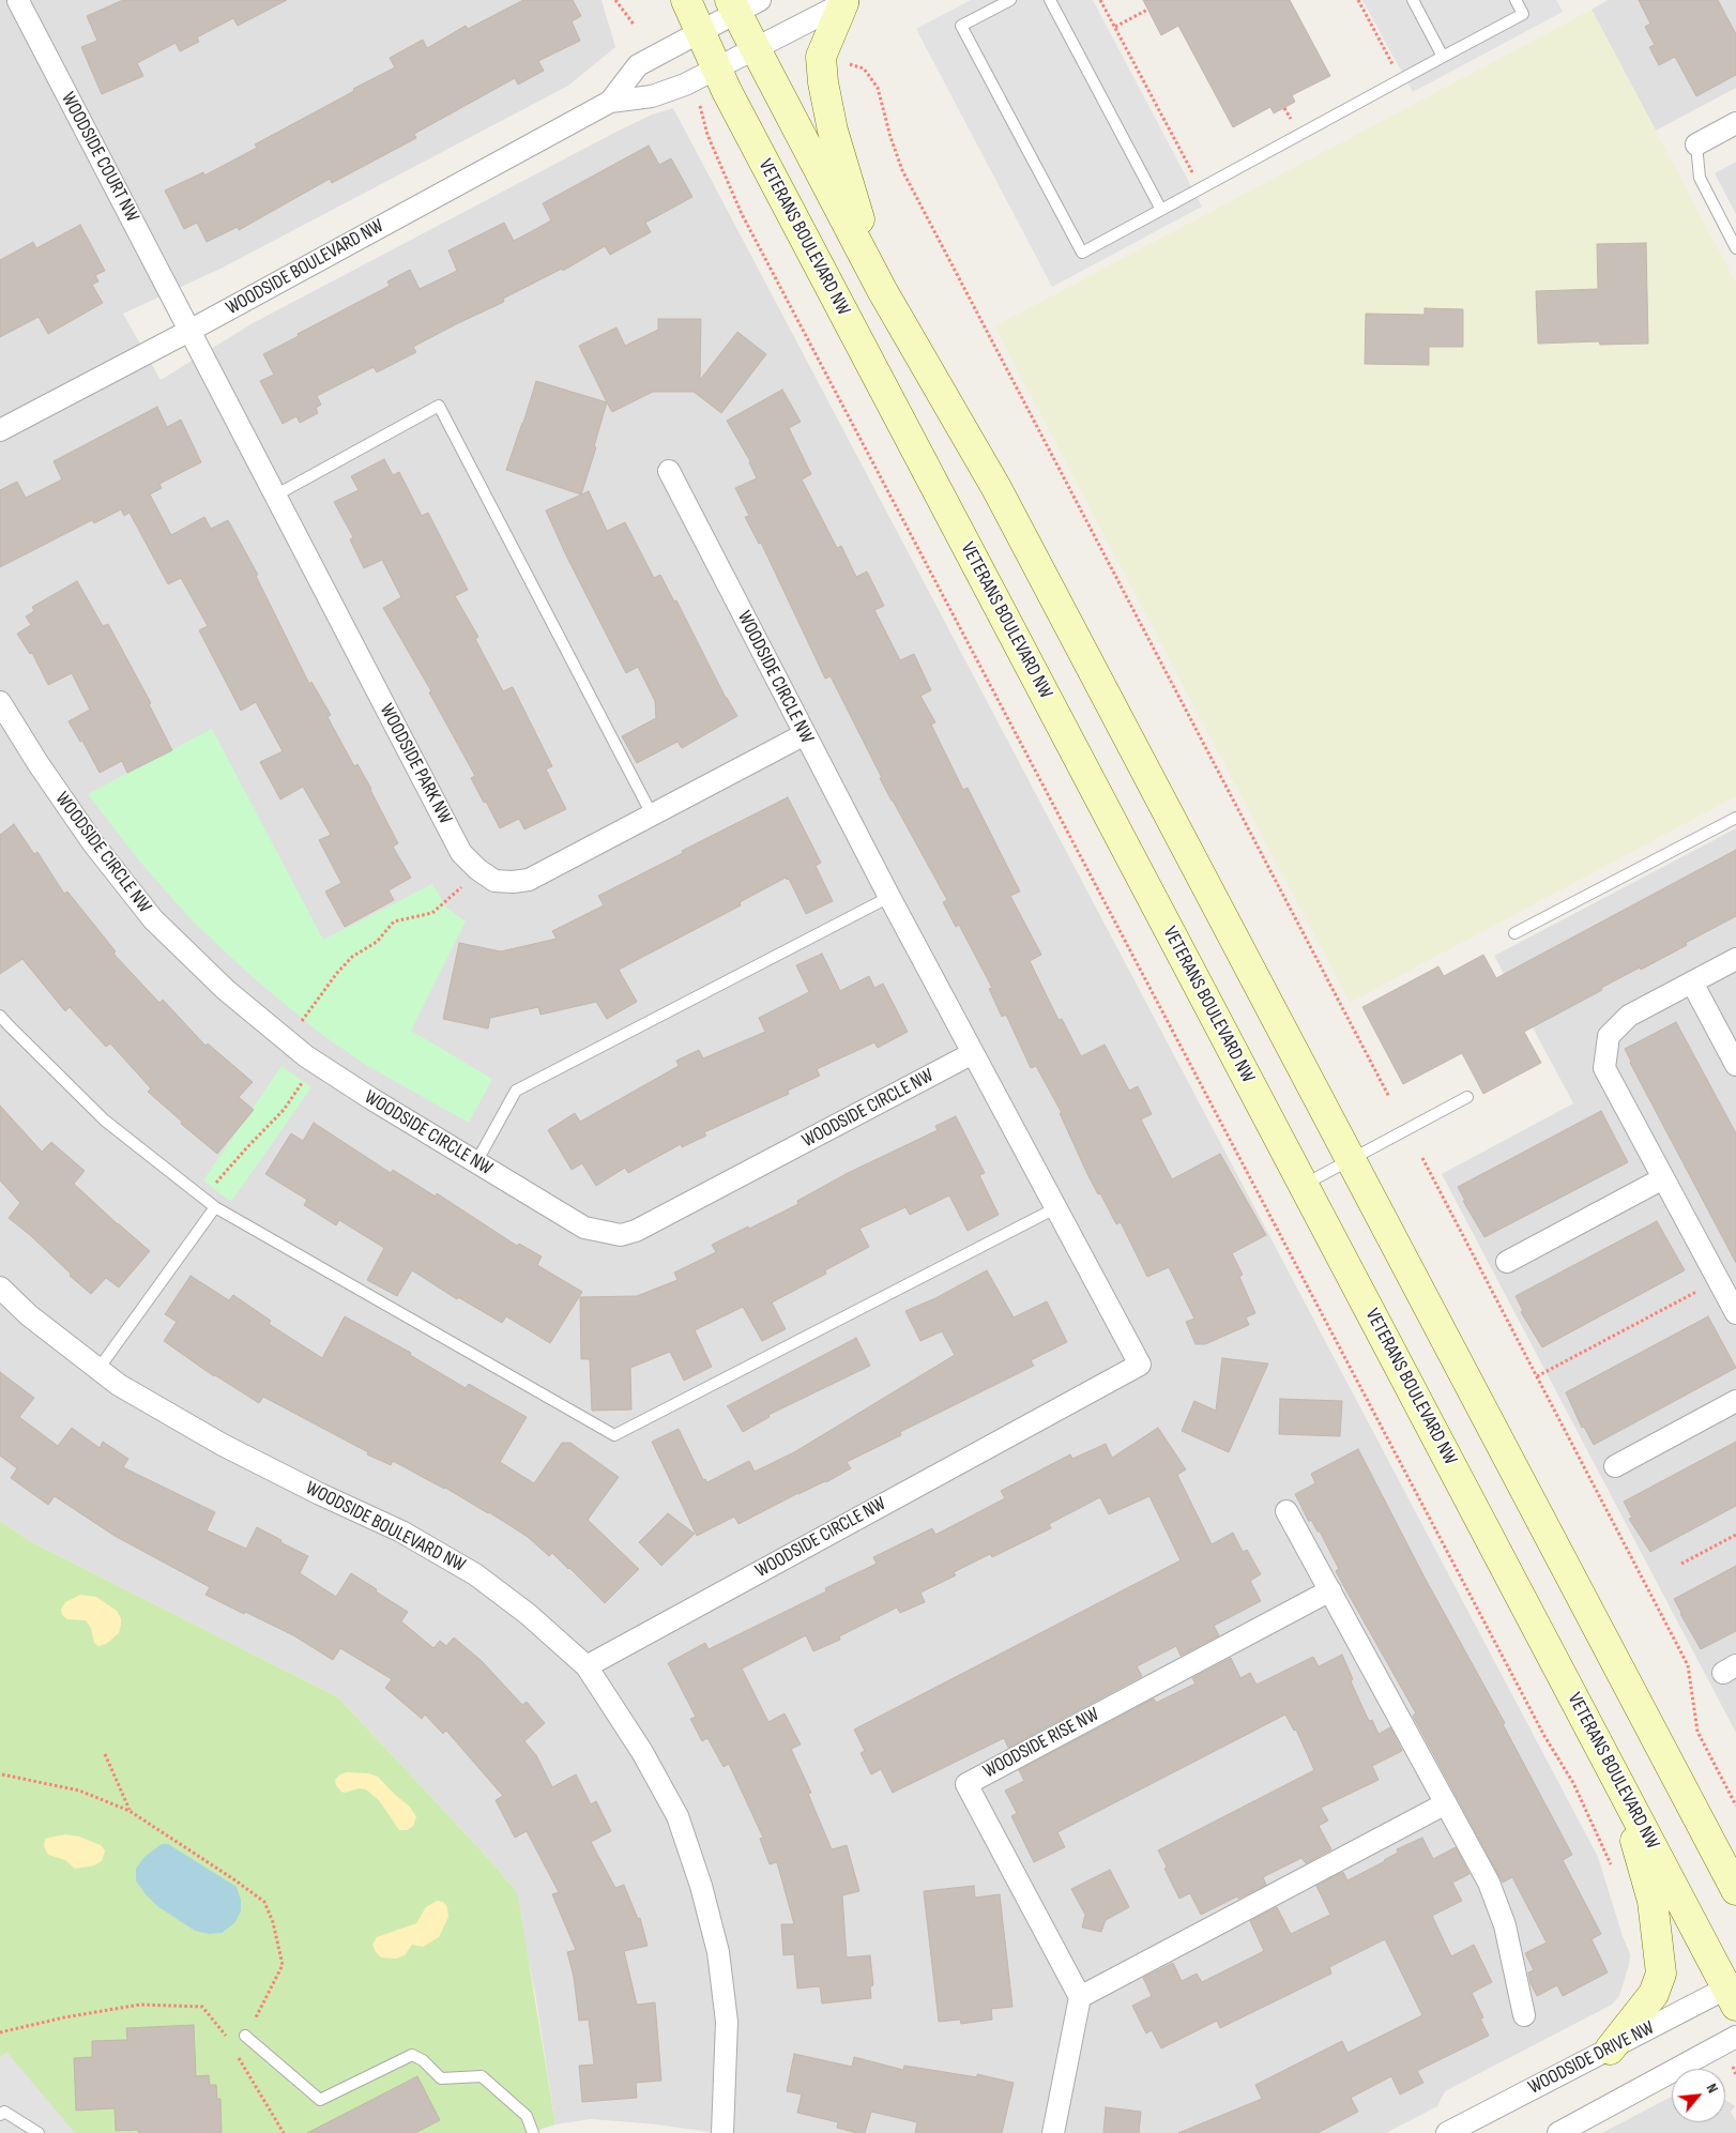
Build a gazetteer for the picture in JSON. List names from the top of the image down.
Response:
{
  "streets": {
    "main road": ["VETERANS BOULEVARD NW"],
    "street": [
      "WOODSIDE COURT NW",
      "WOODSIDE BOULEVARD NW",
      "WOODSIDE CIRCLE NW",
      "WOODSIDE PARK NW",
      "WOODSIDE RISE NW",
      "WOODSIDE DRIVE NW"
    ]
  },
  "crossings": [
    ["WOODSIDE COURT NW", "WOODSIDE BOULEVARD NW"],
    ["WOODSIDE COURT NW", "WOODSIDE PARK NW"],
    ["VETERANS BOULEVARD NW", "WOODSIDE BOULEVARD NW"],
    ["VETERANS BOULEVARD NW", "WOODSIDE DRIVE NW"],
    ["WOODSIDE BOULEVARD NW", "WOODSIDE CIRCLE NW"],
    ["WOODSIDE BOULEVARD NW", "WOODSIDE PARK NW"],
    ["WOODSIDE CIRCLE NW", "WOODSIDE PARK NW"]
  ],
  "north": "top right"
}
